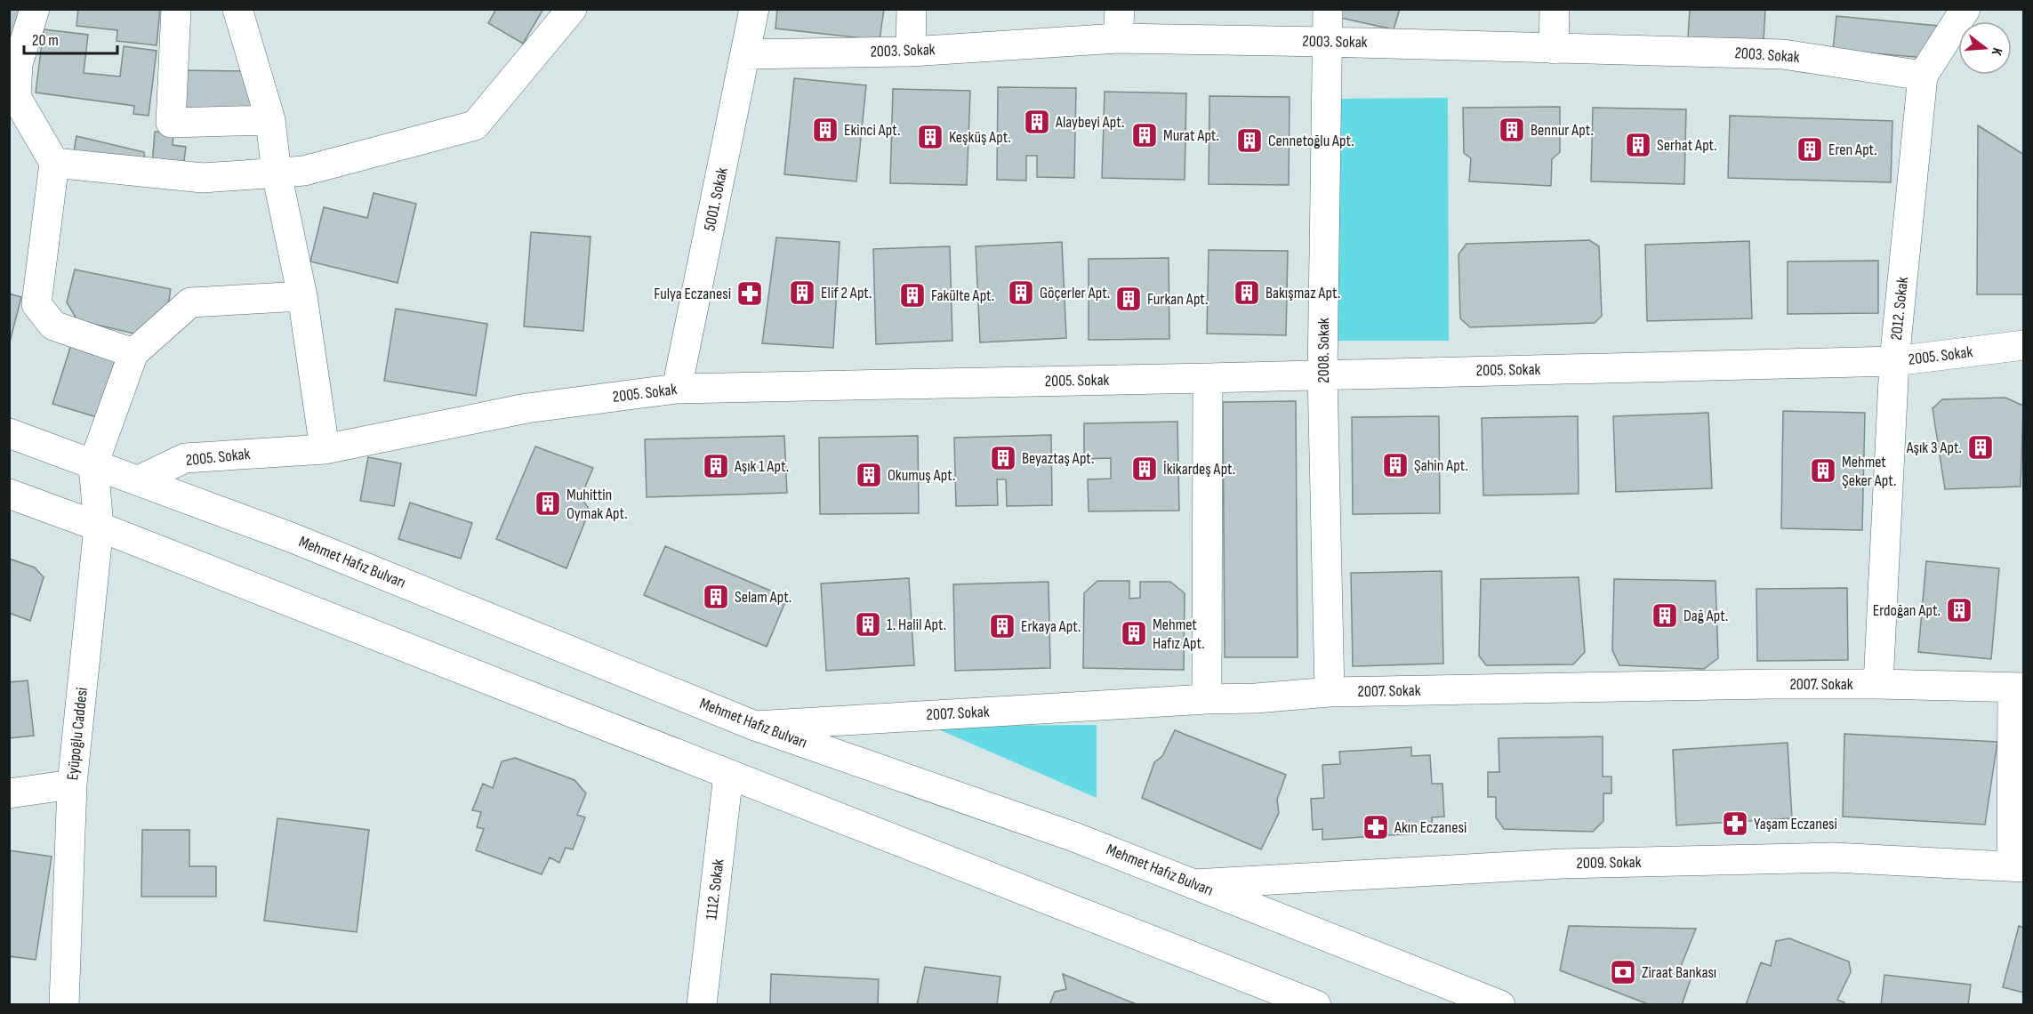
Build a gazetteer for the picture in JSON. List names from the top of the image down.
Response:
{
  "streets": {
    "street": [
      "2003. Sokak",
      "5001. Sokak",
      "2012. Sokak",
      "2008. Sokak",
      "2005. Sokak",
      "Mehmet Hafız Bulvarı",
      "2007. Sokak",
      "Eyüpoğlu Caddesi",
      "2009. Sokak",
      "1112. Sokak"
    ]
  },
  "crossings": [
    ["2003. Sokak", "5001. Sokak"],
    ["2003. Sokak", "2012. Sokak"],
    ["2003. Sokak", "2008. Sokak"],
    ["5001. Sokak", "2005. Sokak"],
    ["2012. Sokak", "2005. Sokak"],
    ["2012. Sokak", "2007. Sokak"],
    ["2008. Sokak", "2005. Sokak"],
    ["2008. Sokak", "2007. Sokak"],
    ["2005. Sokak", "Mehmet Hafız Bulvarı"],
    ["Mehmet Hafız Bulvarı", "2007. Sokak"],
    ["Mehmet Hafız Bulvarı", "Eyüpoğlu Caddesi"],
    ["Mehmet Hafız Bulvarı", "2009. Sokak"]
  ],
  "places": {
    "building": [
      "Alaybeyi Apt.",
      "Ekinci Apt.",
      "Bennur Apt.",
      "Murat Apt.",
      "Keşküş Apt.",
      "Cennetoğlu Apt.",
      "Serhat Apt.",
      "Eren Apt.",
      "Elif 2 Apt.",
      "Göçerler Apt.",
      "Bakışmaz Apt.",
      "Fakülte Apt.",
      "Furkan Apt.",
      "Aşık 3 Apt.",
      "Beyaztaş Apt.",
      "Şahin Apt.",
      "Aşık 1 Apt.",
      "İkikardeş Apt.",
      "Mehmet Şeker Apt.",
      "Okumuş Apt.",
      "Muhittin Oymak Apt.",
      "Selam Apt.",
      "Erdoğan Apt.",
      "Dağ Apt.",
      "1. Halil Apt.",
      "Erkaya Apt.",
      "Mehmet Hafız Apt."
    ],
    "pharmacy": ["Fulya Eczanesi", "Yaşam Eczanesi", "Akın Eczanesi"],
    "bank": ["Ziraat Bankası"]
  },
  "scale_bar": "20 m",
  "north": "right"
}
